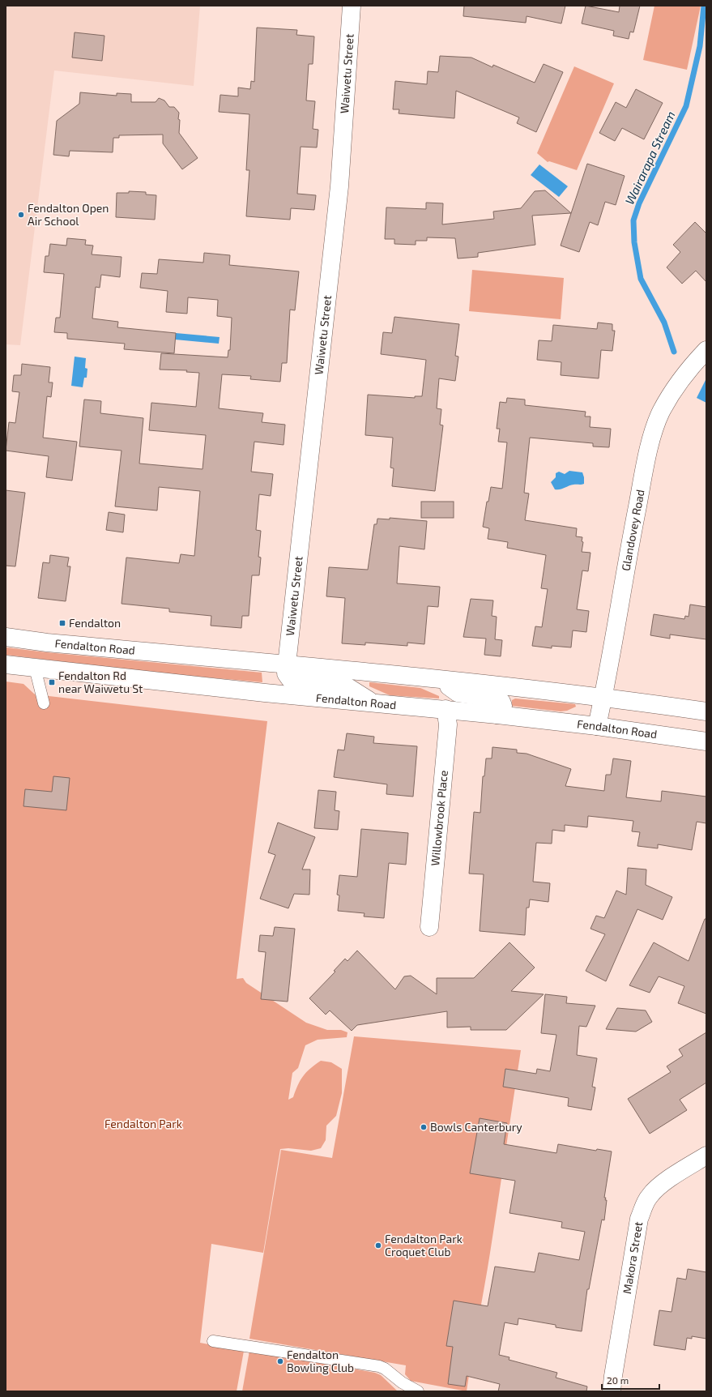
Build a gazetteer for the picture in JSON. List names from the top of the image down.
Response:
{
  "streets": {
    "main road": [
      "Waiwetu Street",
      "Glandovey Road",
      "Fendalton Road",
      "Willowbrook Place",
      "Makora Street"
    ]
  },
  "crossings": [
    ["Waiwetu Street", "Fendalton Road"],
    ["Glandovey Road", "Fendalton Road"],
    ["Fendalton Road", "Willowbrook Place"]
  ],
  "water": ["Wairarapa Stream"],
  "parks": ["Fendalton Park"],
  "places": {
    "other": [
      "Fendalton Open Air School",
      "Bowls Canterbury",
      "Fendalton Park Croquet Club",
      "Fendalton Bowling Club"
    ],
    "transit": ["Fendalton", "Fendalton Rd near Waiwetu St"]
  },
  "scale_bar": "20 m"
}
